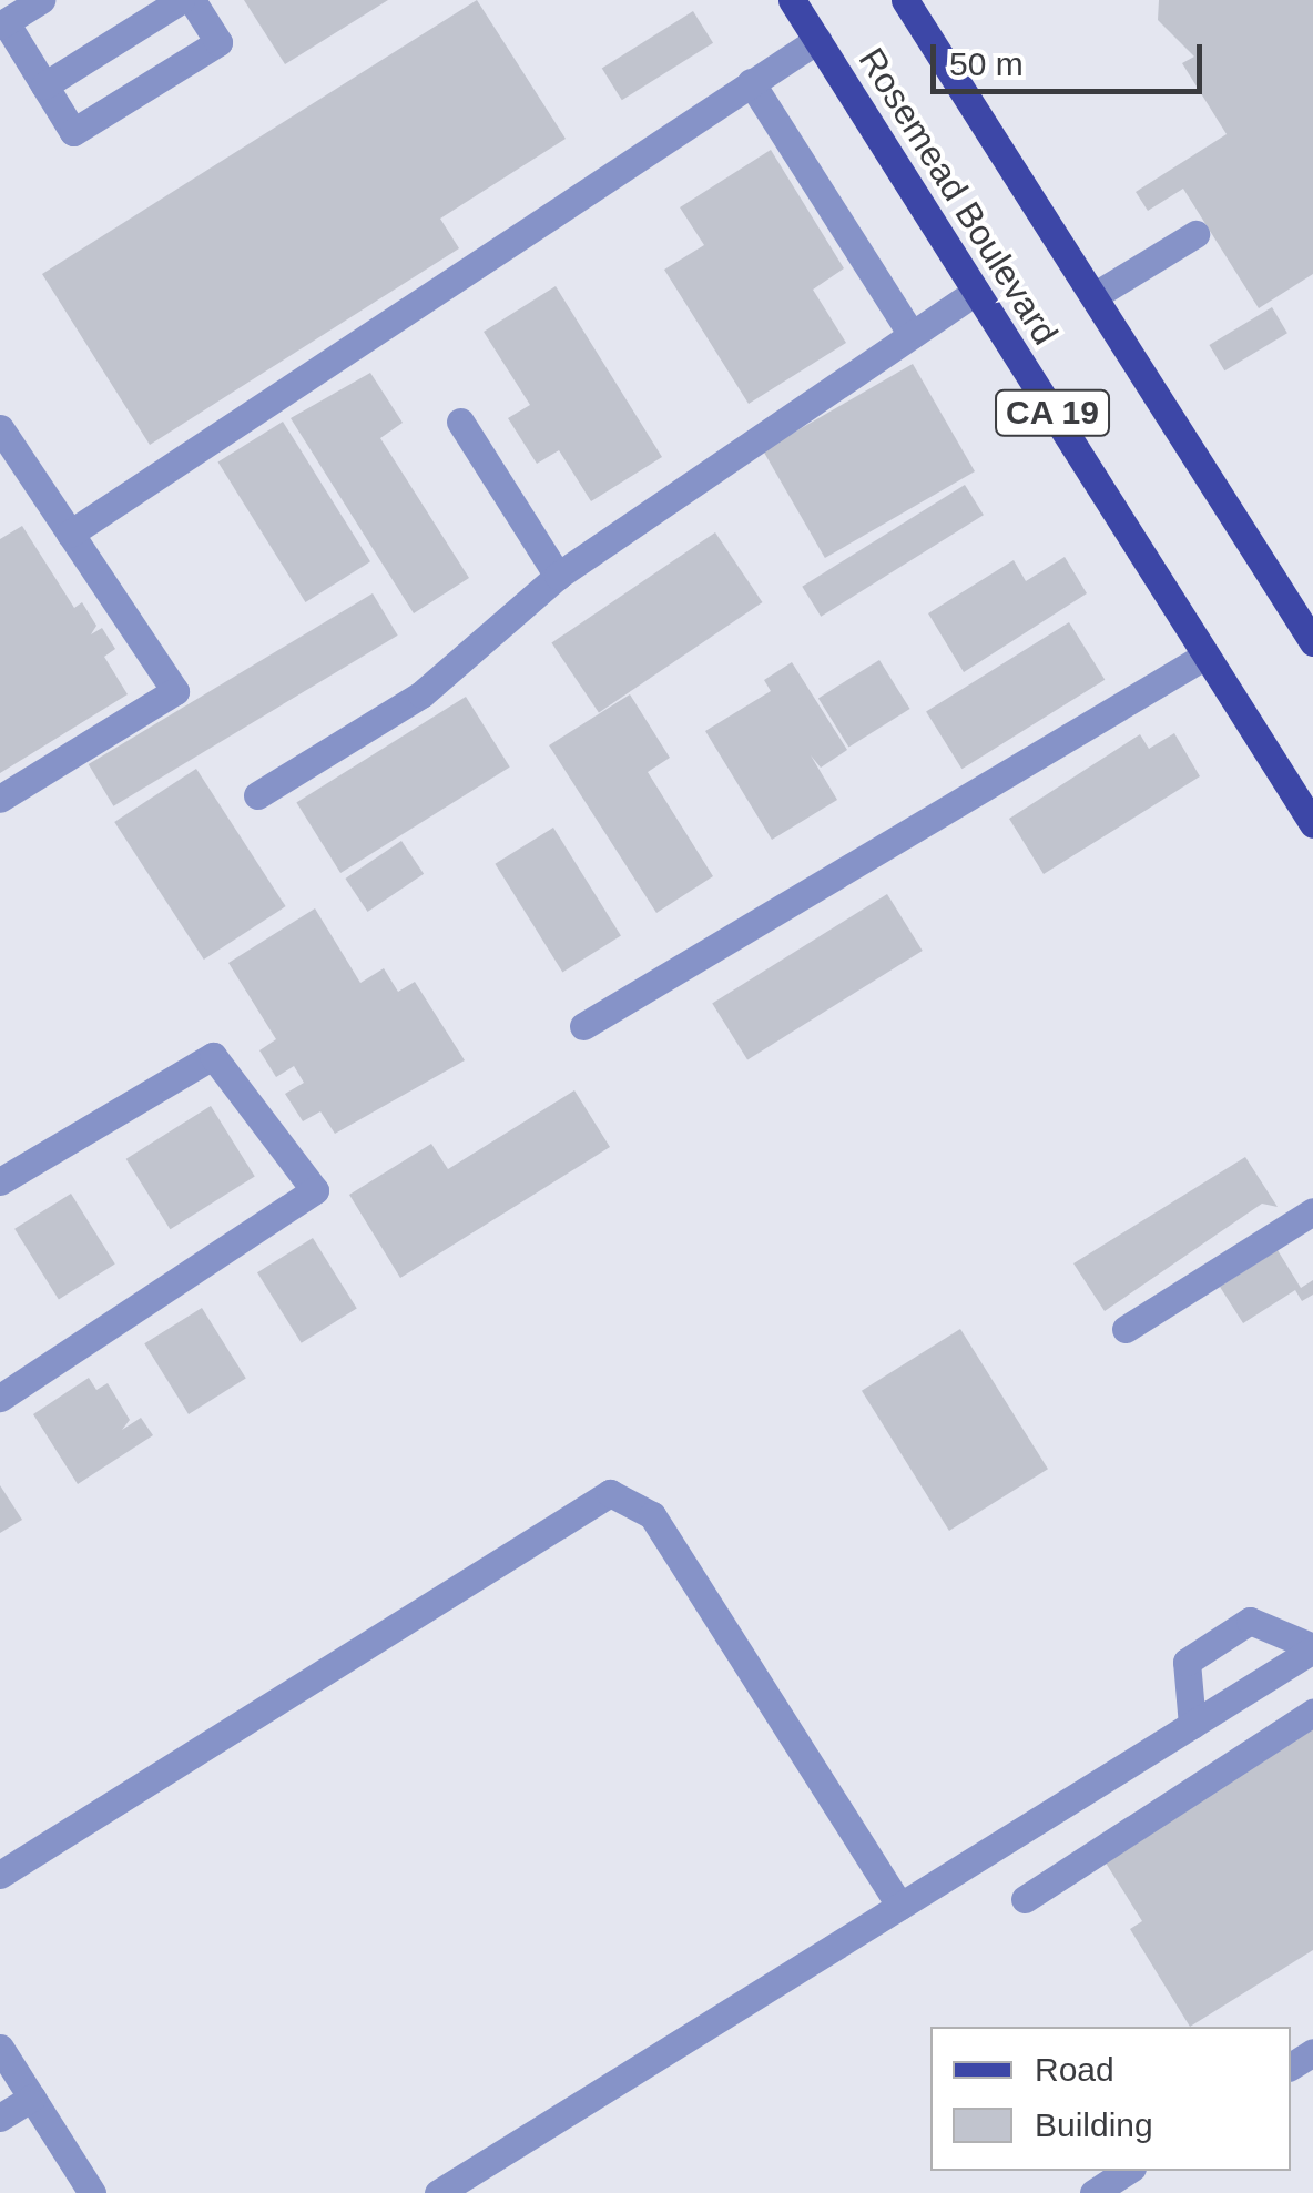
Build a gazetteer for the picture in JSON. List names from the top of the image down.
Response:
{
  "streets": {
    "main road": ["Rosemead Boulevard", "CA 19"]
  },
  "legend": ["Road", "Building"],
  "scale_bar": "50 m"
}
